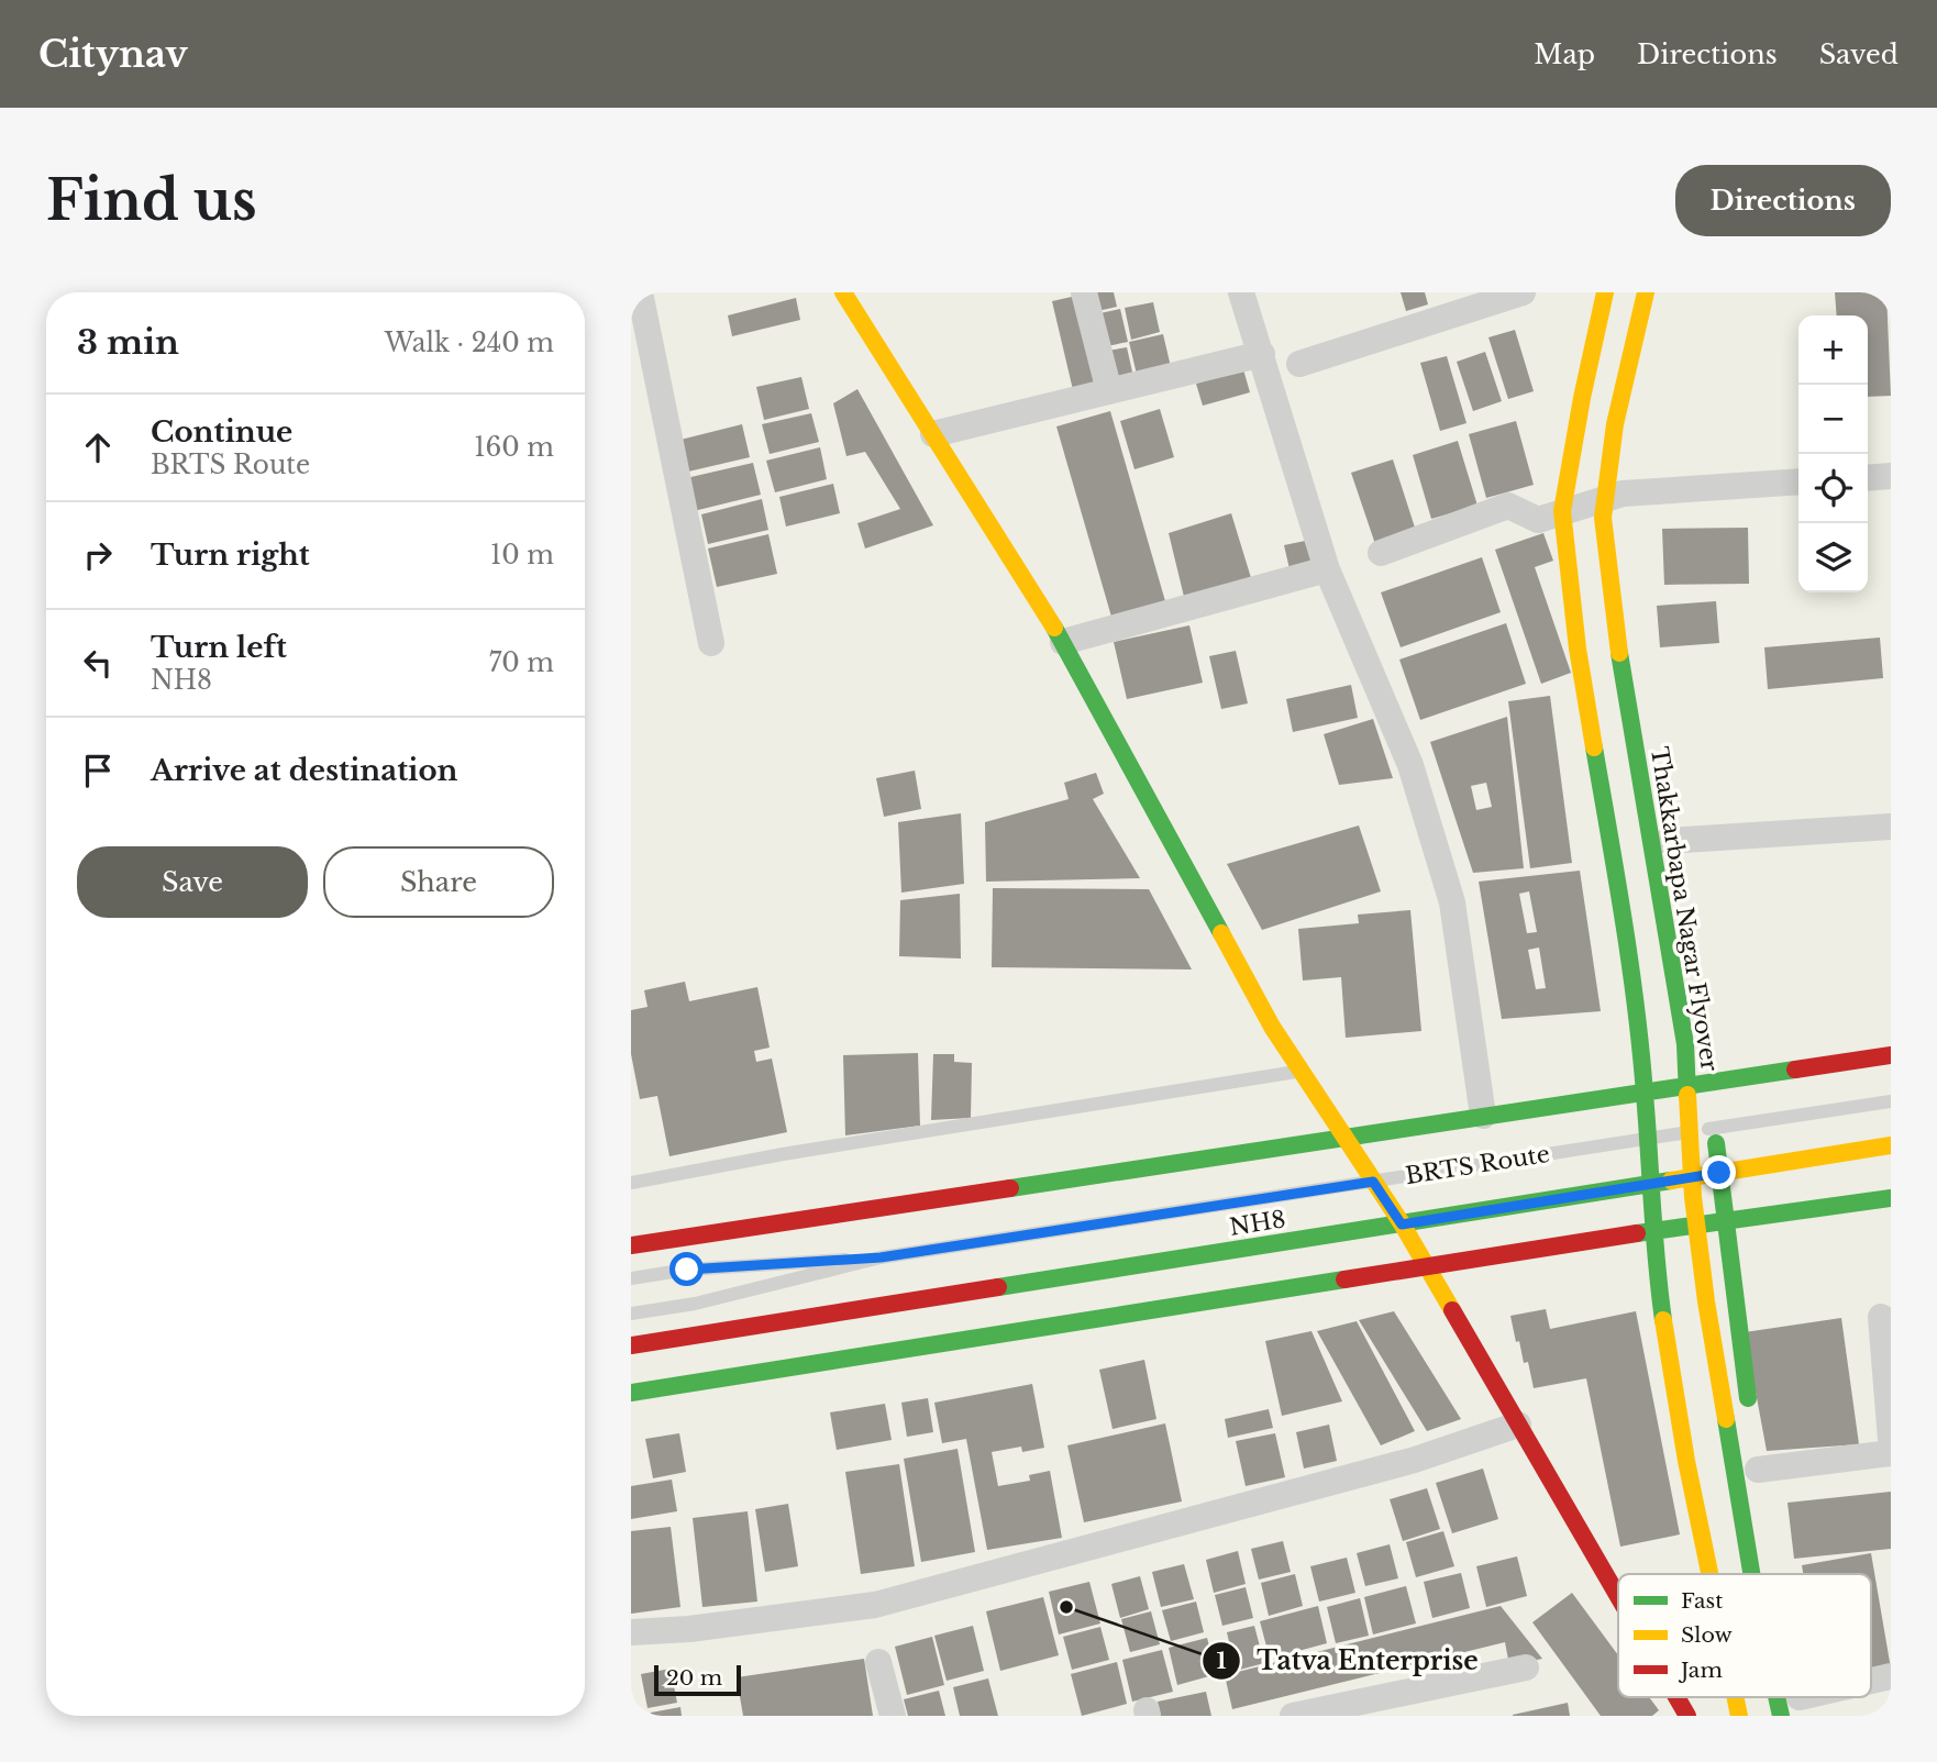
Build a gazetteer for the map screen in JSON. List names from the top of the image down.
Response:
{
  "streets": {
    "street": ["Thakkarbapa Nagar Flyover", "NH8"],
    "lane": ["BRTS Route"]
  },
  "places": ["Tatva Enterprise"],
  "legend": ["Fast", "Slow", "Jam"],
  "scale_bar": "20 m",
  "page": {
    "header": "Citynav",
    "nav": ["Map", "Directions", "Saved"],
    "buttons": [
      "Directions",
      ["Save", "Share"]
    ],
    "title": "Find us",
    "heading": ["3 min", "Walk · 240 m"],
    "map_buttons": ["+", "−"],
    "list": [
      ["Continue", "BRTS Route", "160 m"],
      ["Turn right", "10 m"],
      ["Turn left", "NH8", "70 m"],
      "Arrive at destination"
    ],
    "scale": "20 m"
  }
}
